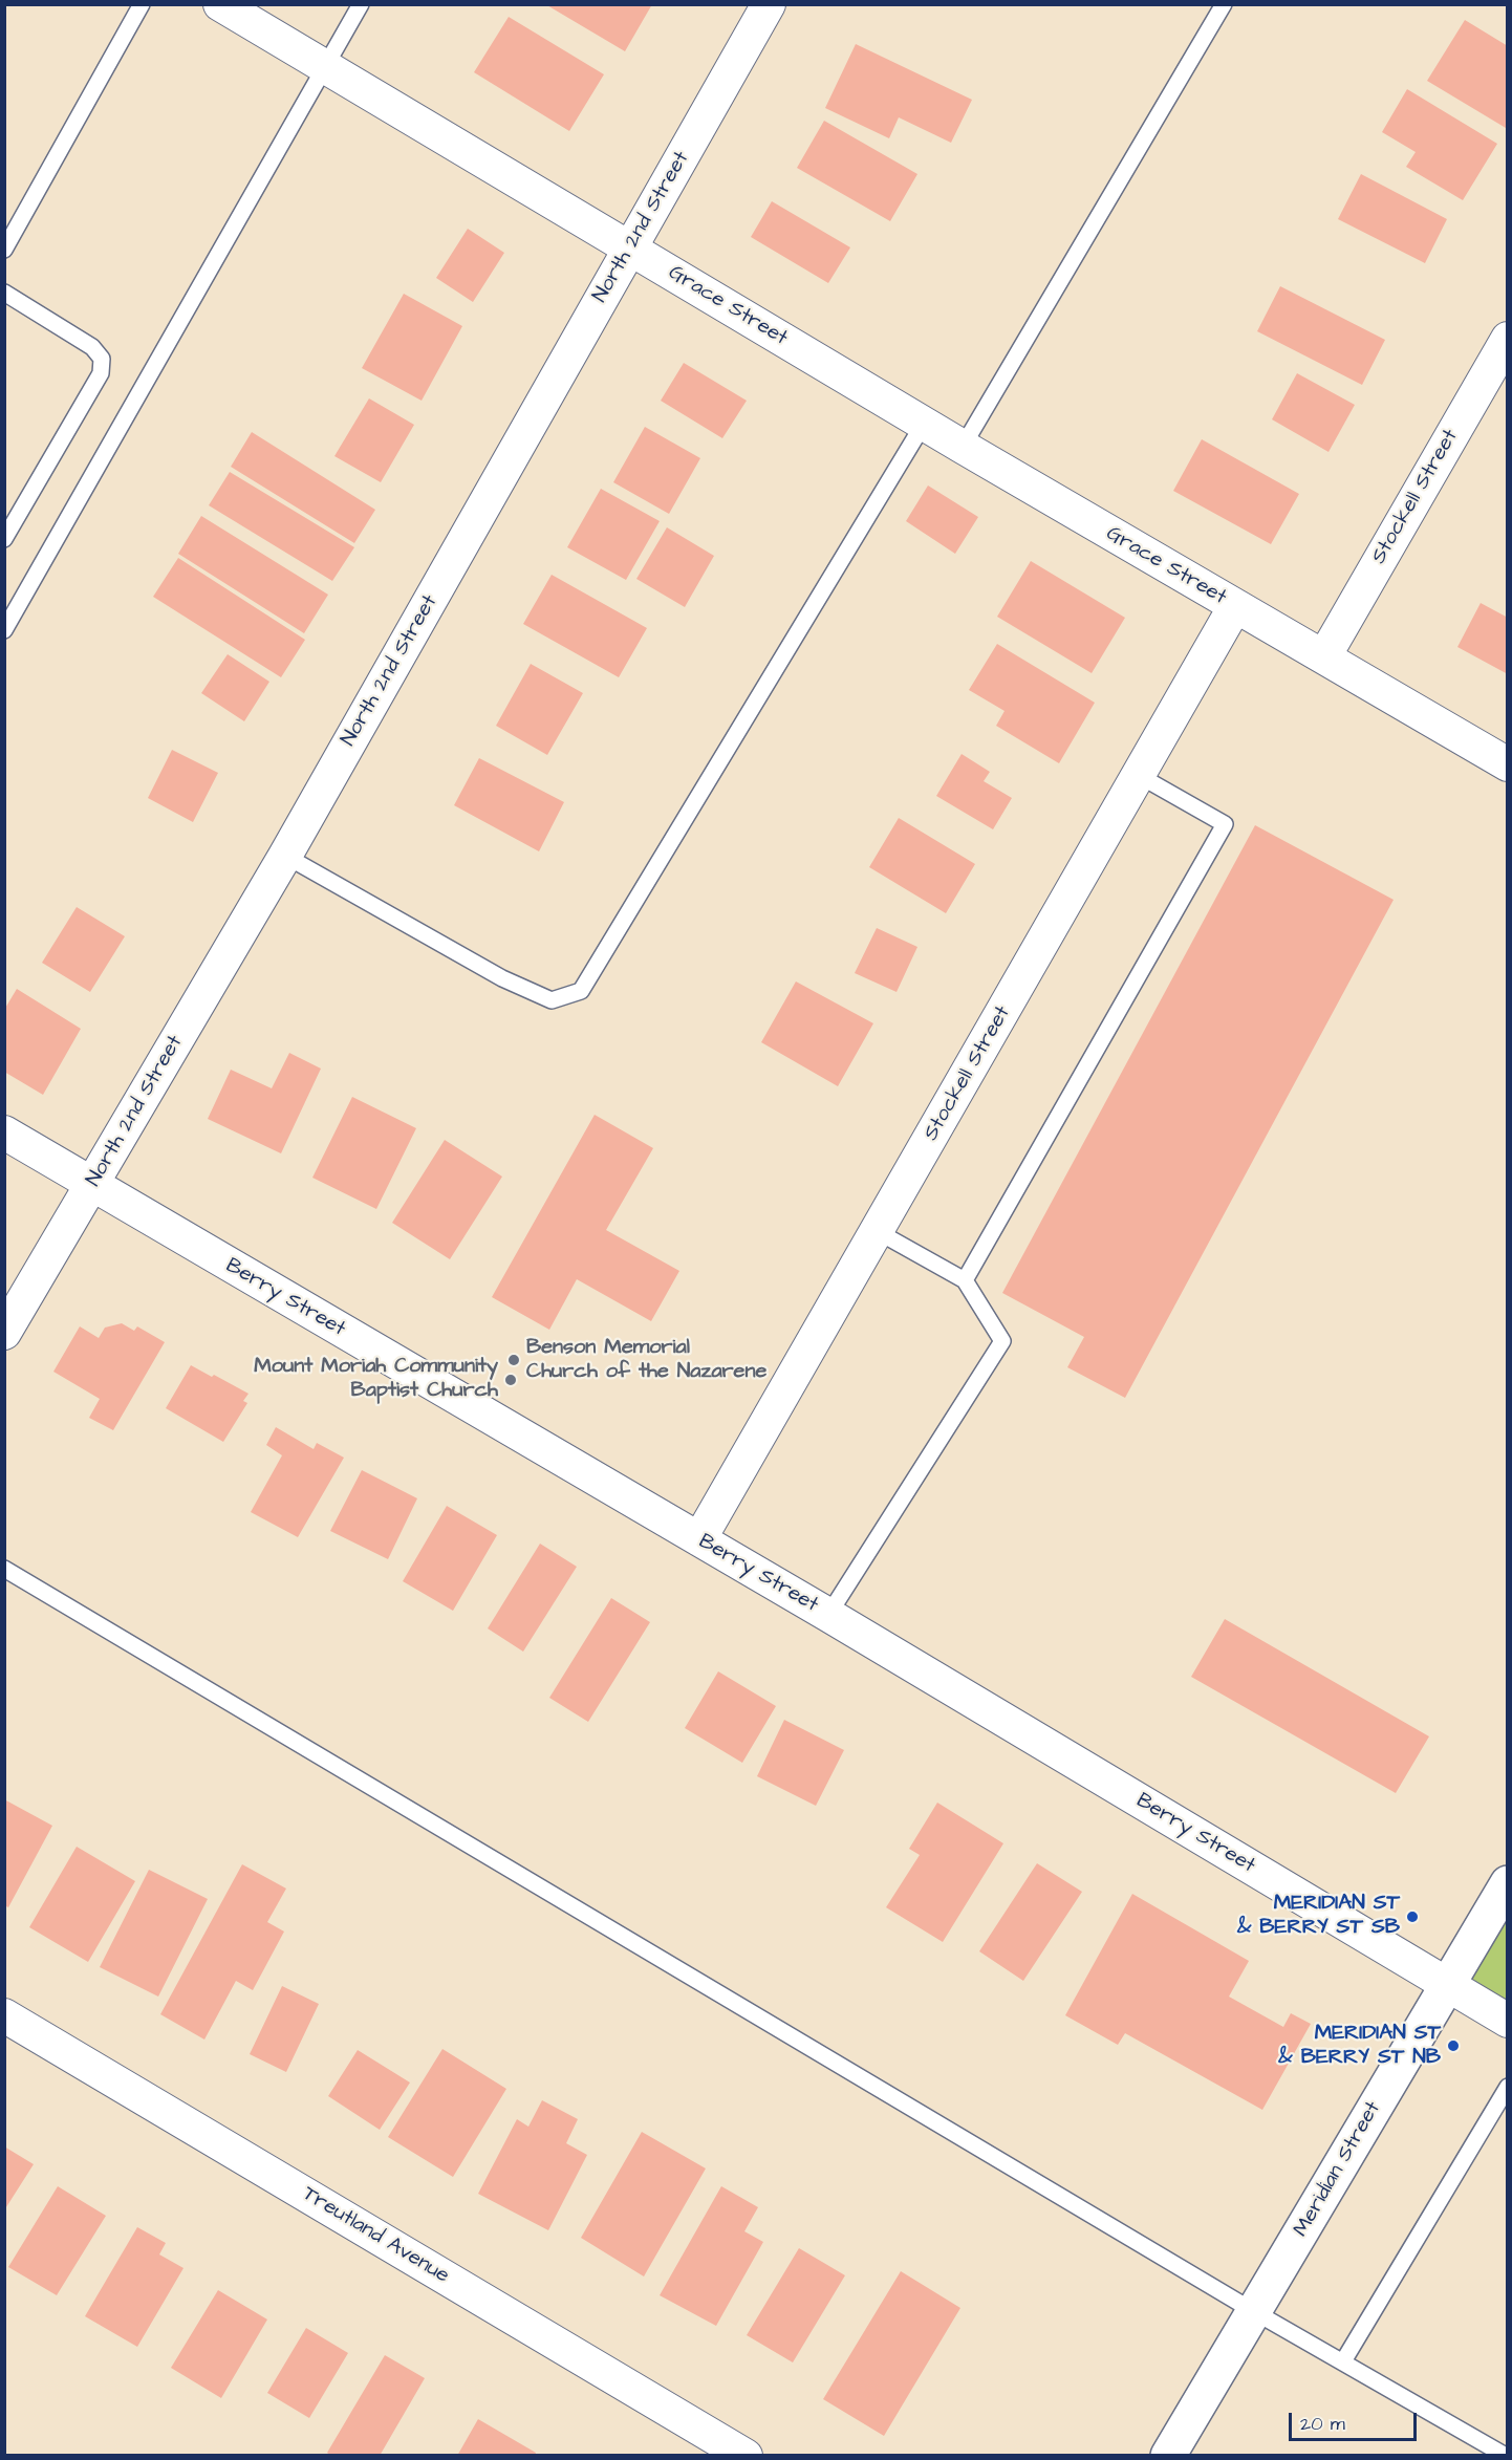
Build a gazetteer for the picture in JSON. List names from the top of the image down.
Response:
{
  "streets": {
    "street": [
      "North 2nd Street",
      "Grace Street",
      "Stockell Street",
      "Berry Street",
      "Meridian Street",
      "Treutland Avenue"
    ]
  },
  "crossings": [
    ["North 2nd Street", "Grace Street"],
    ["North 2nd Street", "Berry Street"],
    ["Grace Street", "Stockell Street"],
    ["Stockell Street", "Berry Street"],
    ["Berry Street", "Meridian Street"]
  ],
  "places": [
    "Benson Memorial Church of the Nazarene",
    "Mount Moriah Community Baptist Church",
    "MERIDIAN ST & BERRY ST SB",
    "MERIDIAN ST & BERRY ST NB"
  ],
  "scale_bar": "20 m"
}
